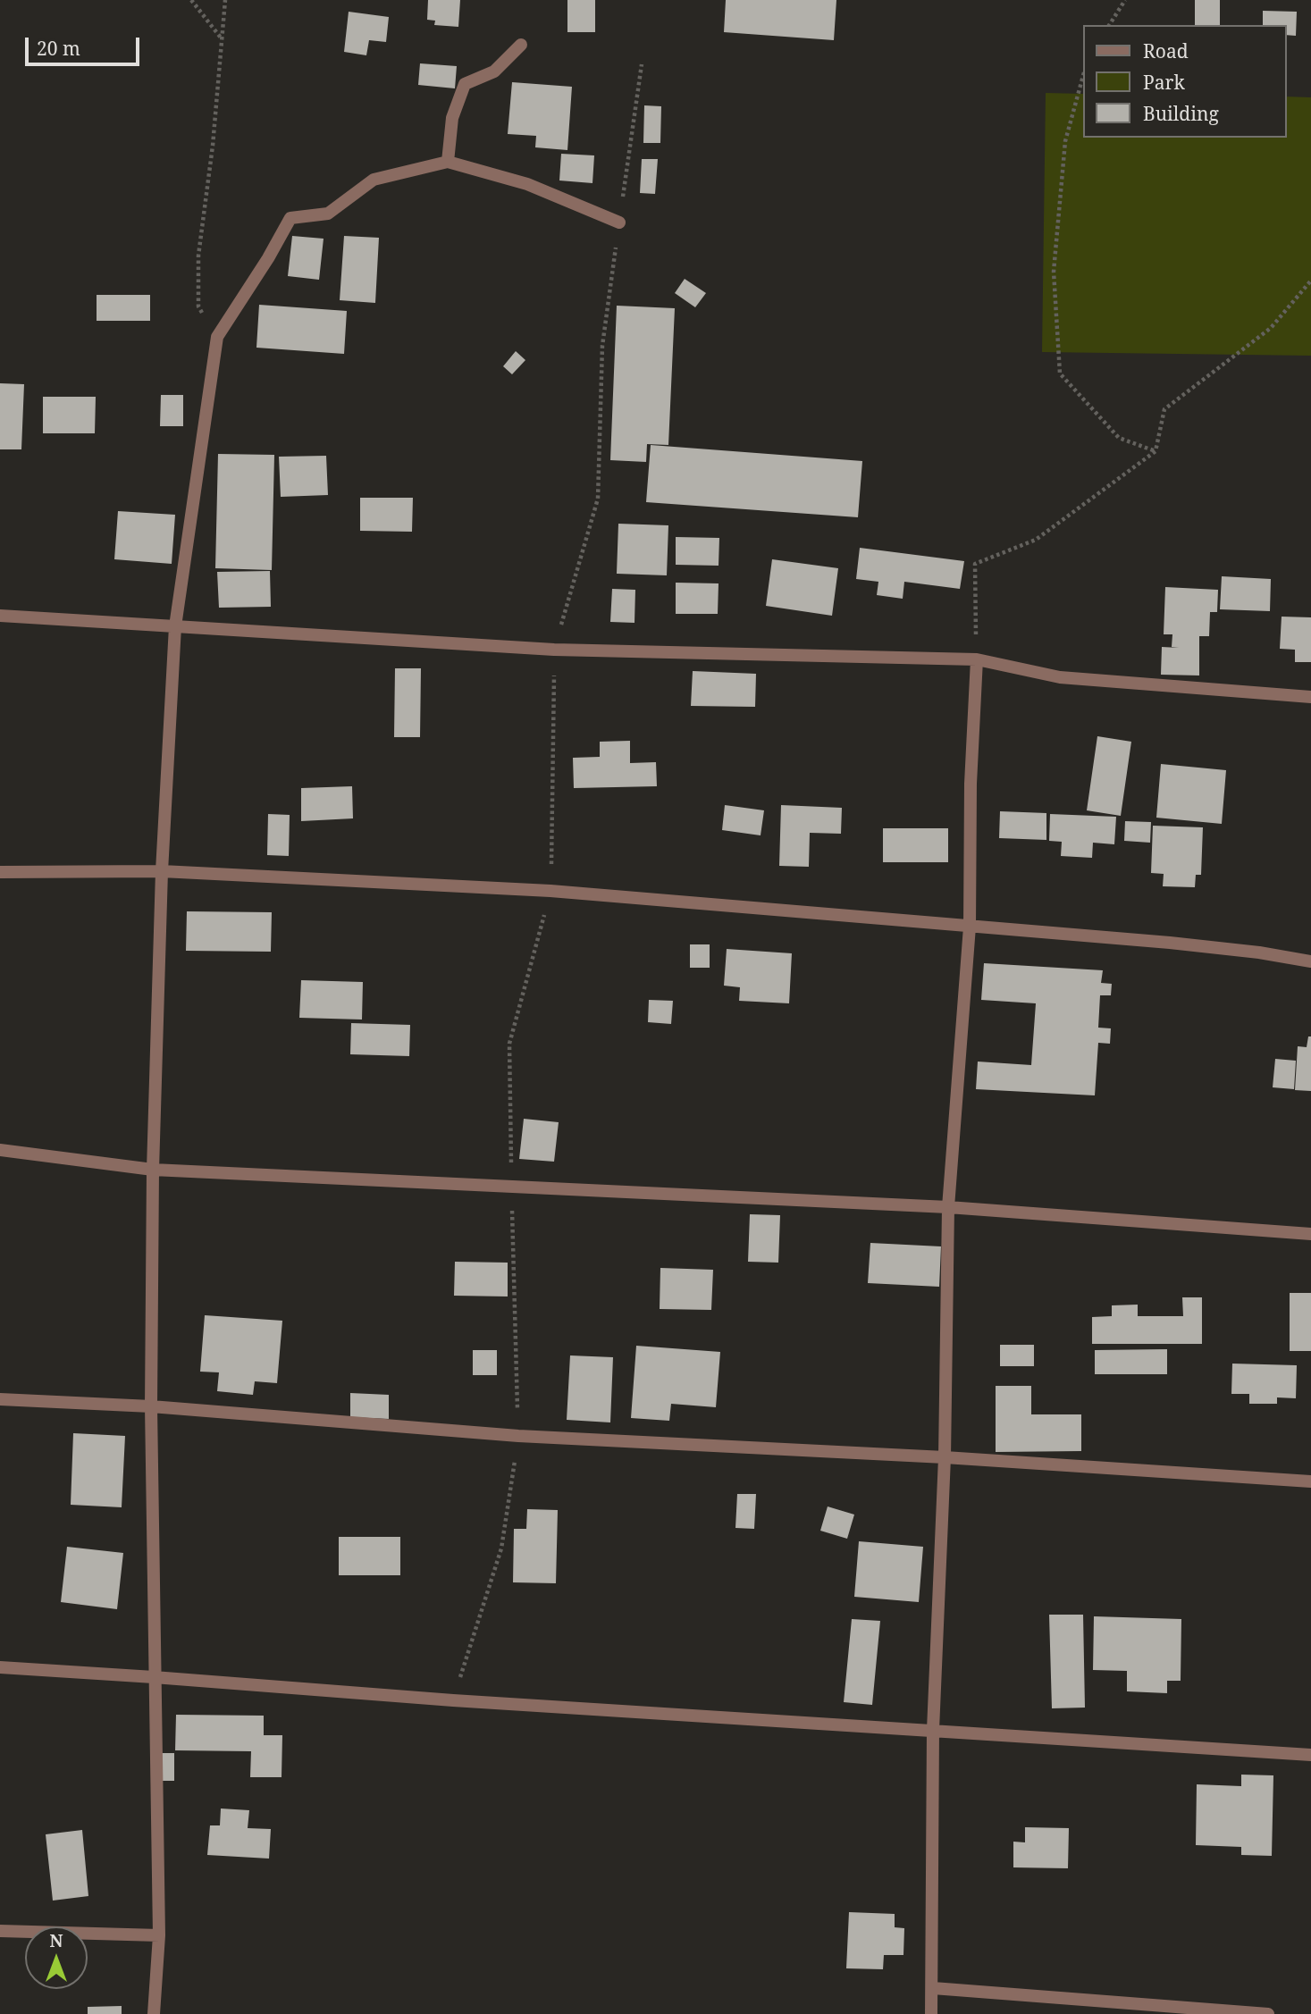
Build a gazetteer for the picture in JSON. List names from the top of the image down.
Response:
{
  "legend": ["Road", "Park", "Building"],
  "scale_bar": "20 m",
  "north": "top"
}
